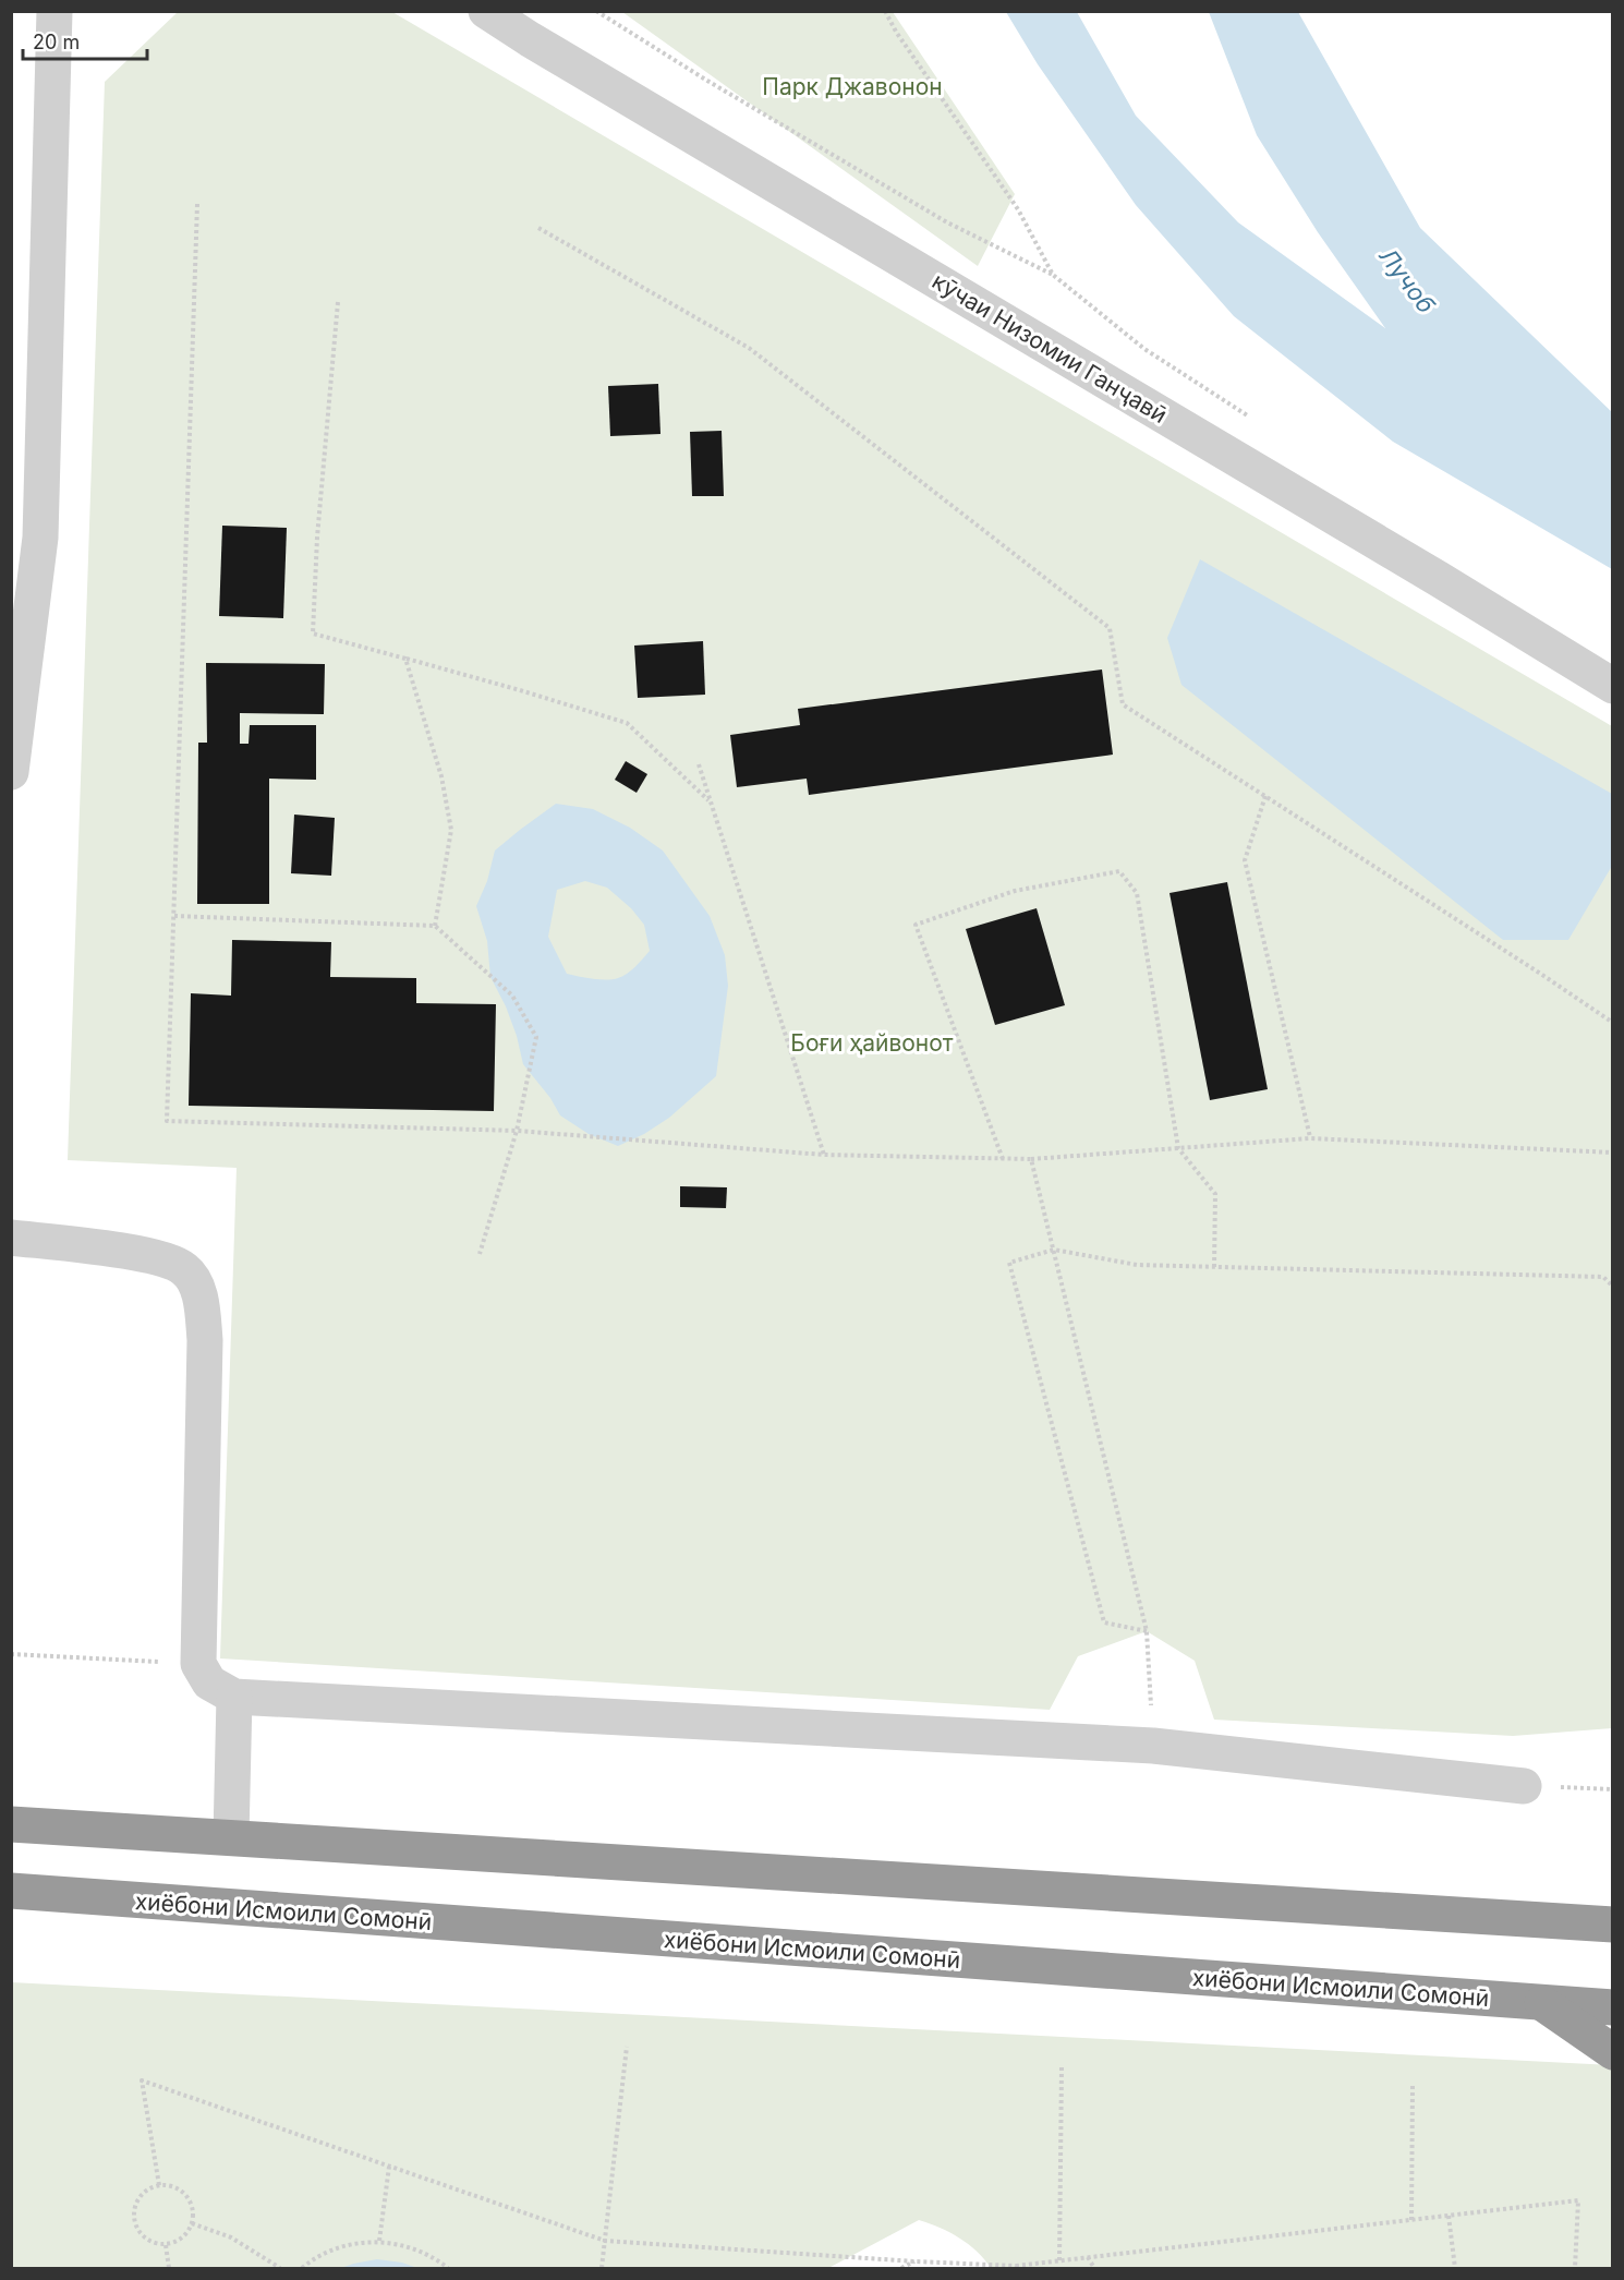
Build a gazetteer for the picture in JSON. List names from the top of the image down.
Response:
{
  "streets": {
    "highway": ["хиёбони Исмоили Сомонӣ"],
    "street": ["кӯчаи Низомии Ганҷавӣ"]
  },
  "water": ["Лучоб"],
  "parks": ["Парк Джавонон", "Боғи ҳайвонот"],
  "scale_bar": "20 m"
}
